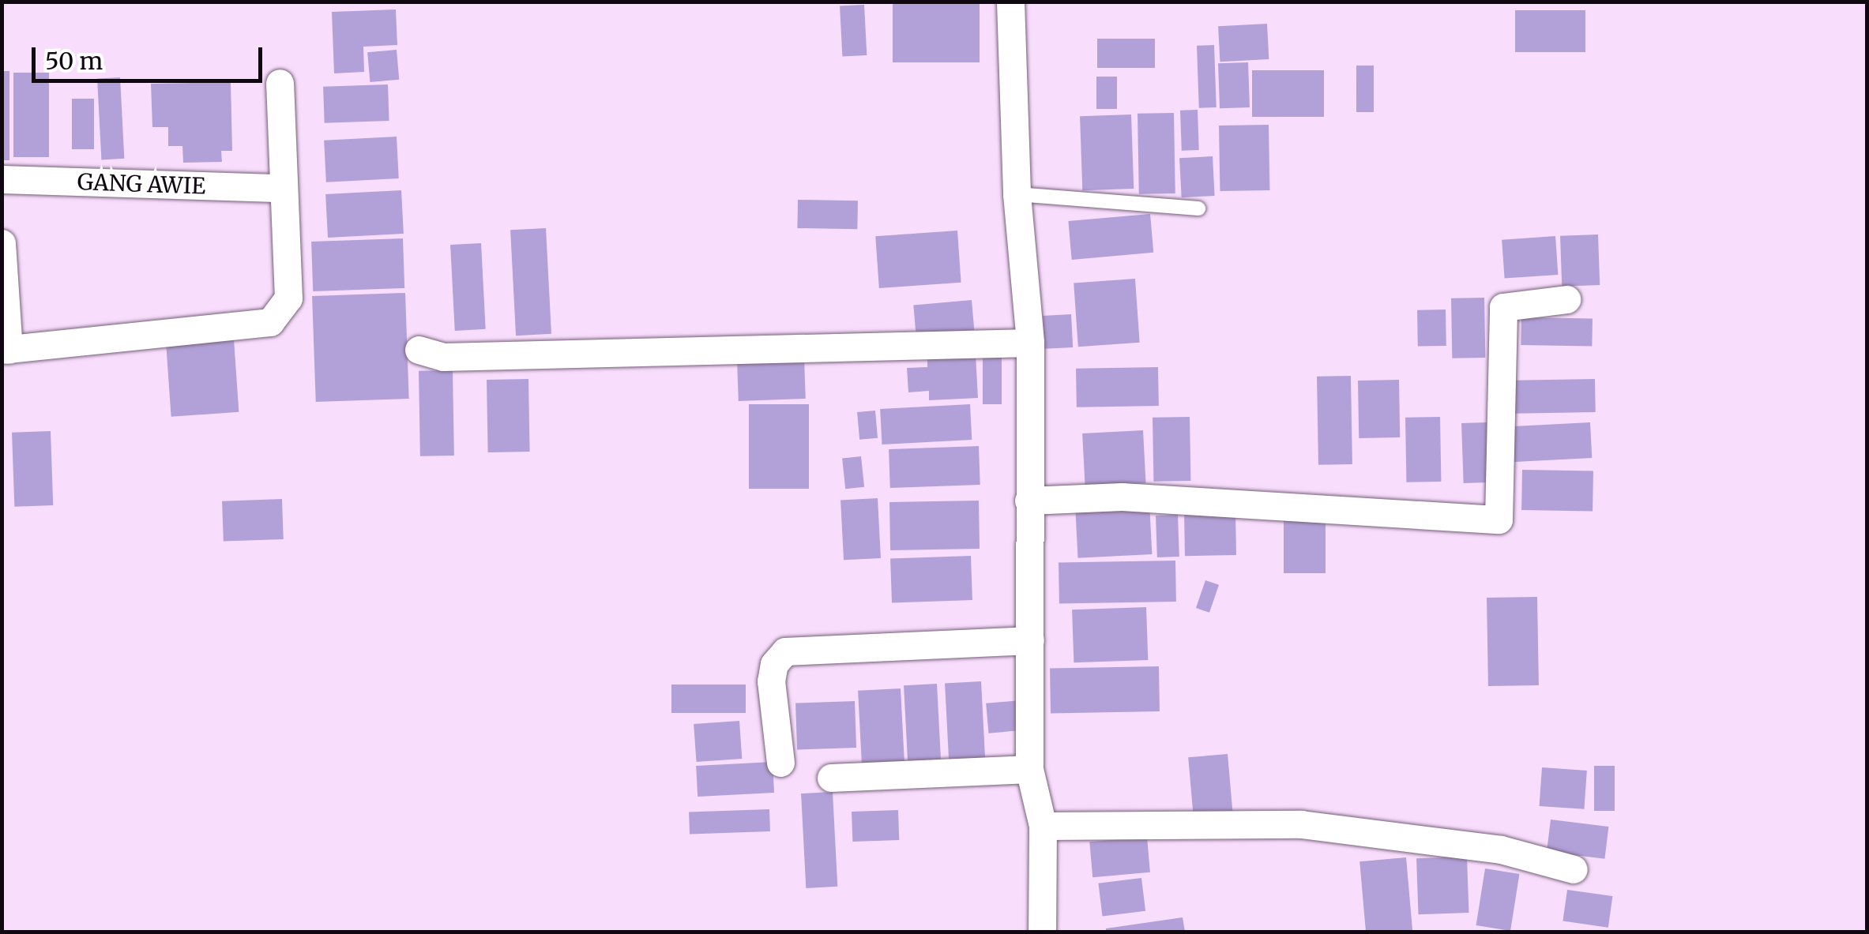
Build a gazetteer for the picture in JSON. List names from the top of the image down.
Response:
{
  "streets": {
    "street": ["GANG AWIE"]
  },
  "scale_bar": "50 m"
}
